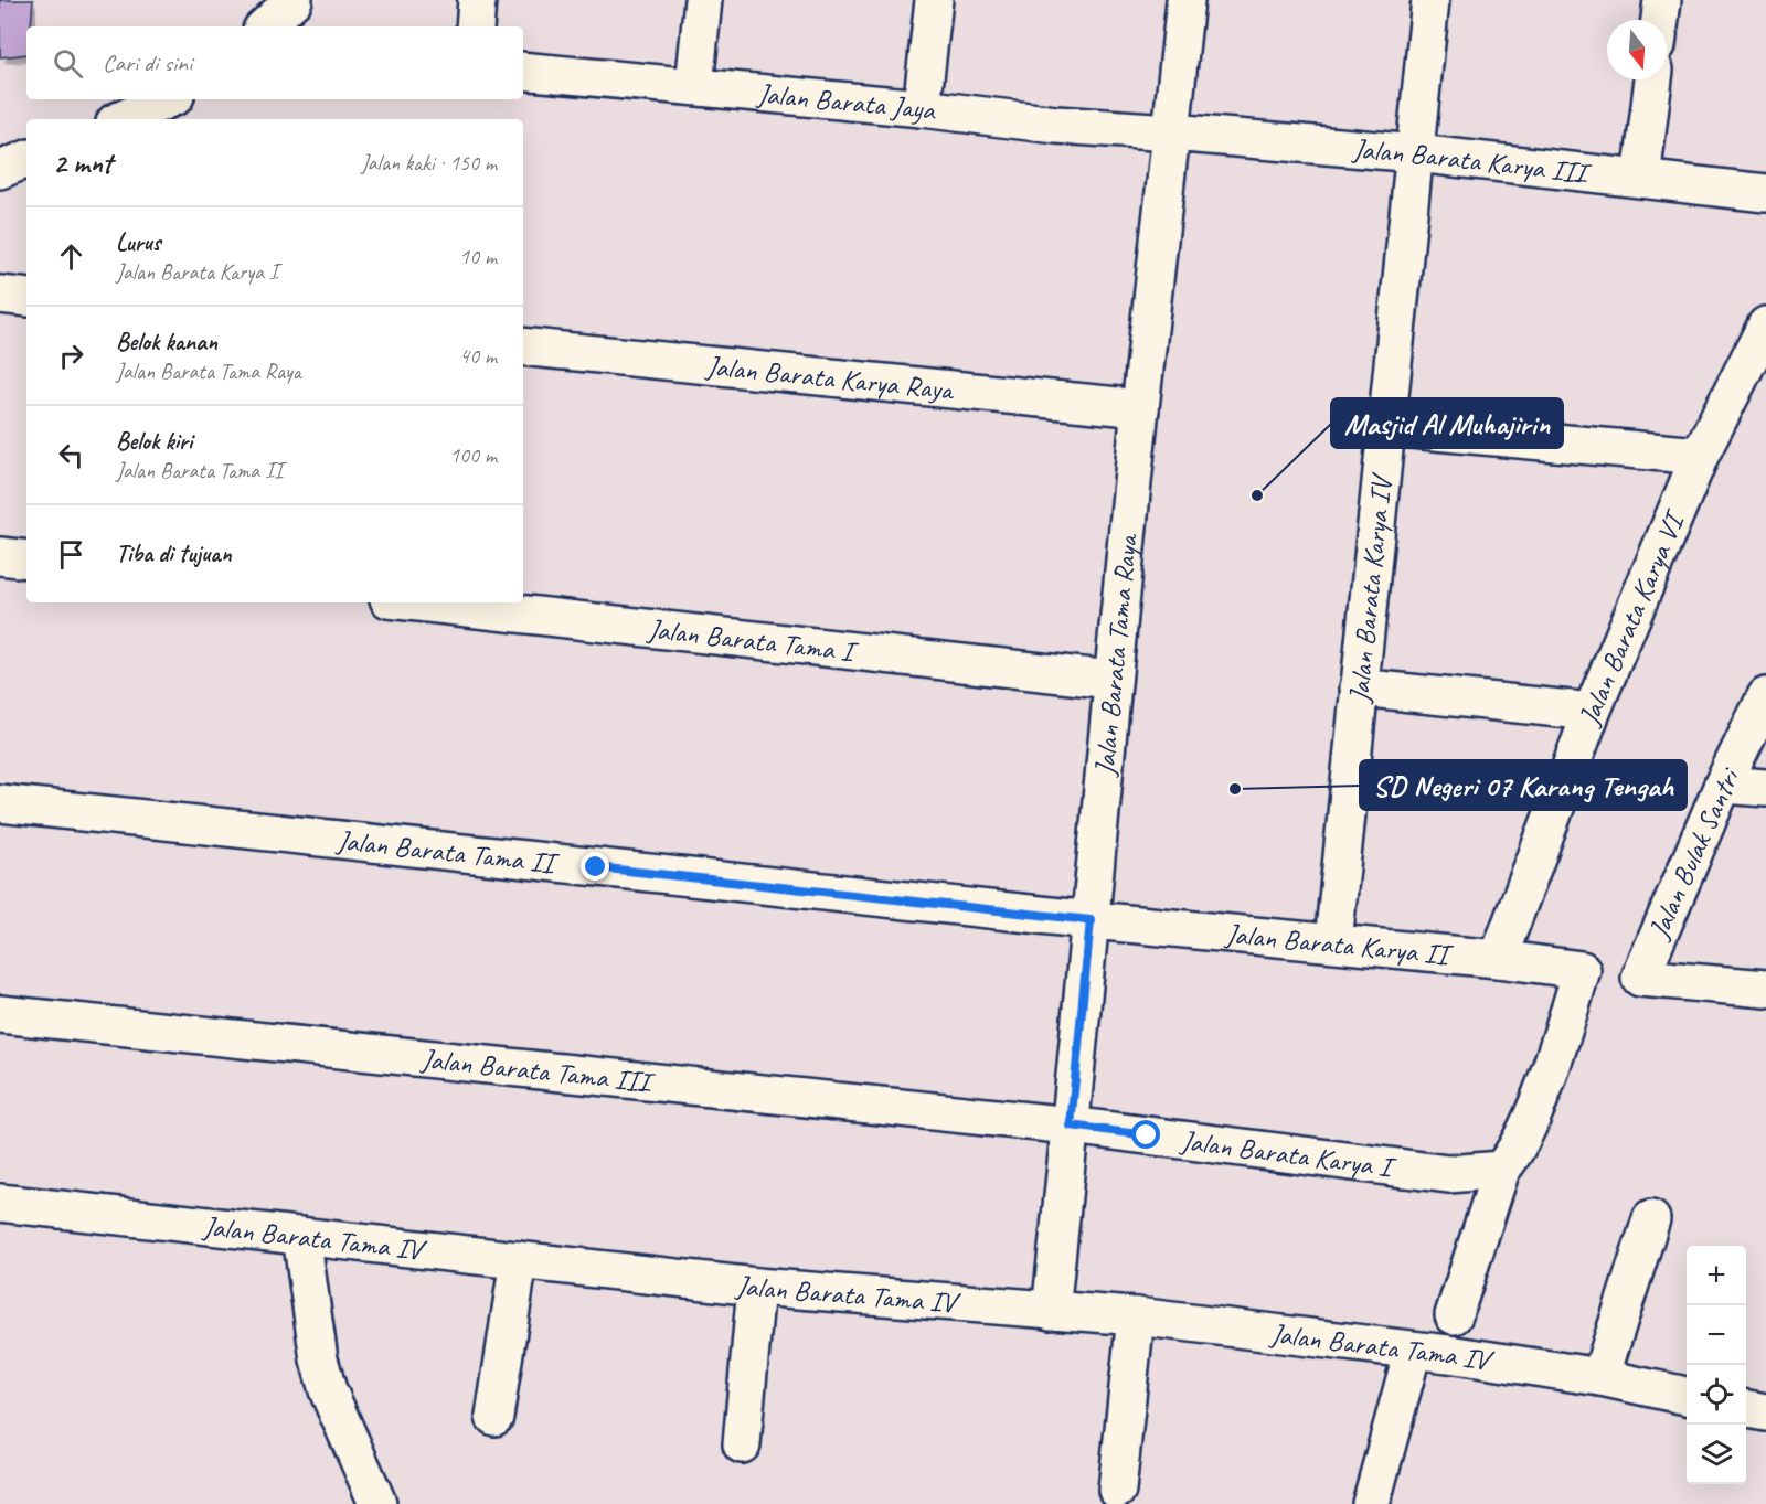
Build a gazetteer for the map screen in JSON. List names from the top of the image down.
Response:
{
  "streets": {
    "street": [
      "Jalan Barata Jaya",
      "Jalan Barata Karya III",
      "Jalan Barata Karya Raya",
      "Jalan Barata Karya IV",
      "Jalan Barata Karya VI",
      "Jalan Barata Tama I",
      "Jalan Barata Tama Raya",
      "Jalan Barata Tama II",
      "Jalan Bulak Santri",
      "Jalan Barata Karya II",
      "Jalan Barata Tama III",
      "Jalan Barata Karya I",
      "Jalan Barata Tama IV"
    ]
  },
  "crossings": [
    ["Jalan Barata Jaya", "Jalan Barata Karya III"],
    ["Jalan Barata Jaya", "Jalan Barata Tama Raya"],
    ["Jalan Barata Karya III", "Jalan Barata Karya IV"],
    ["Jalan Barata Karya III", "Jalan Barata Tama Raya"],
    ["Jalan Barata Karya Raya", "Jalan Barata Tama Raya"],
    ["Jalan Barata Karya IV", "Jalan Barata Karya II"],
    ["Jalan Barata Karya VI", "Jalan Barata Karya II"],
    ["Jalan Barata Tama I", "Jalan Barata Tama Raya"],
    ["Jalan Barata Tama Raya", "Jalan Barata Tama II"],
    ["Jalan Barata Tama Raya", "Jalan Barata Karya II"],
    ["Jalan Barata Tama Raya", "Jalan Barata Tama III"],
    ["Jalan Barata Tama Raya", "Jalan Barata Karya I"],
    ["Jalan Barata Tama Raya", "Jalan Barata Tama IV"],
    ["Jalan Barata Tama II", "Jalan Barata Karya II"],
    ["Jalan Barata Karya II", "Jalan Barata Karya I"],
    ["Jalan Barata Tama III", "Jalan Barata Karya I"]
  ],
  "places": ["Masjid Al Muhajirin", "SD Negeri 07 Karang Tengah"],
  "north": "bottom",
  "page": {
    "search": "Cari di sini",
    "heading": ["2 mnt", "Jalan kaki · 150 m"],
    "list": [
      ["Lurus", "Jalan Barata Karya I", "10 m"],
      ["Belok kanan", "Jalan Barata Tama Raya", "40 m"],
      ["Belok kiri", "Jalan Barata Tama II", "100 m"],
      "Tiba di tujuan"
    ],
    "map_buttons": ["+", "−"]
  }
}
